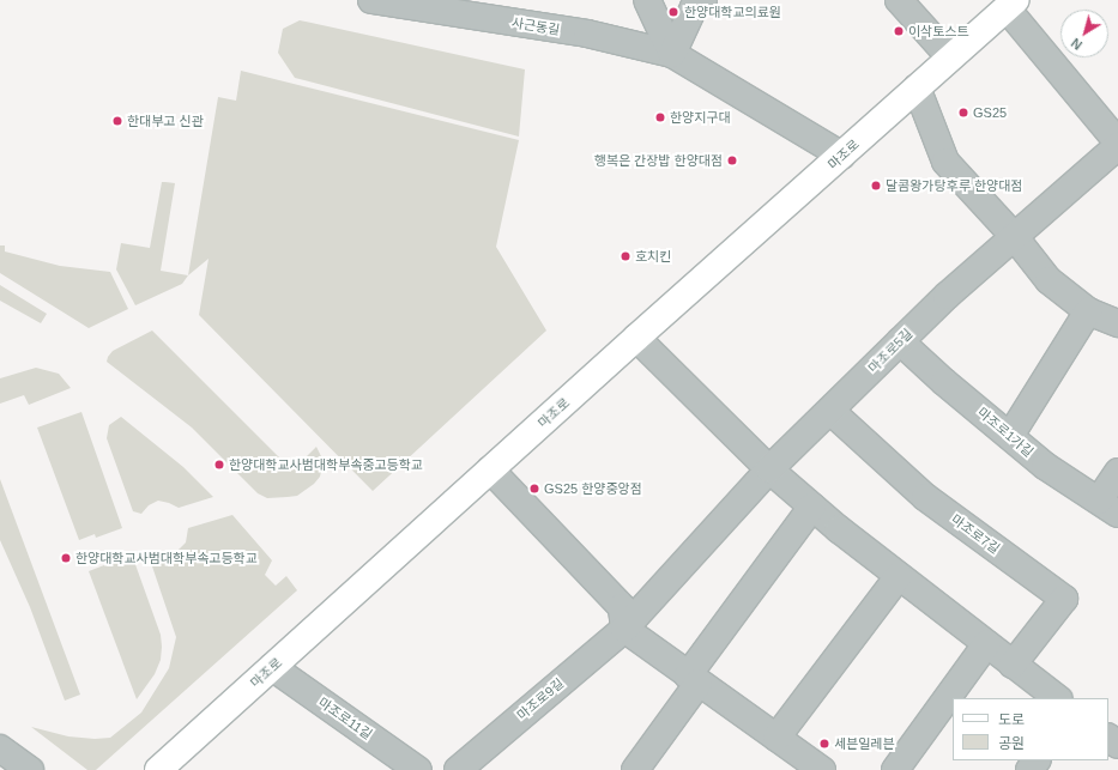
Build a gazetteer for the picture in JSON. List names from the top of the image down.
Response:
{
  "streets": {
    "main road": ["마조로"],
    "street": [
      "사근동길",
      "마조로5길",
      "마조로1가길",
      "마조로7길",
      "마조로9길",
      "마조로11길"
    ]
  },
  "crossings": [
    ["사근동길", "마조로"],
    ["마조로", "마조로11길"],
    ["마조로5길", "마조로1가길"],
    ["마조로5길", "마조로7길"]
  ],
  "places": [
    "한양대학교의료원",
    "이삭토스트",
    "GS25",
    "한양지구대",
    "한대부고 신관",
    "행복은 간장밥 한양대점",
    "달콤왕가탕후루 한양대점",
    "호치킨",
    "한양대학교사범대학부속중고등학교",
    "GS25 한양중앙점",
    "한양대학교사범대학부속고등학교",
    "세븐일레븐"
  ],
  "legend": ["도로", "공원"],
  "north": "bottom left"
}
